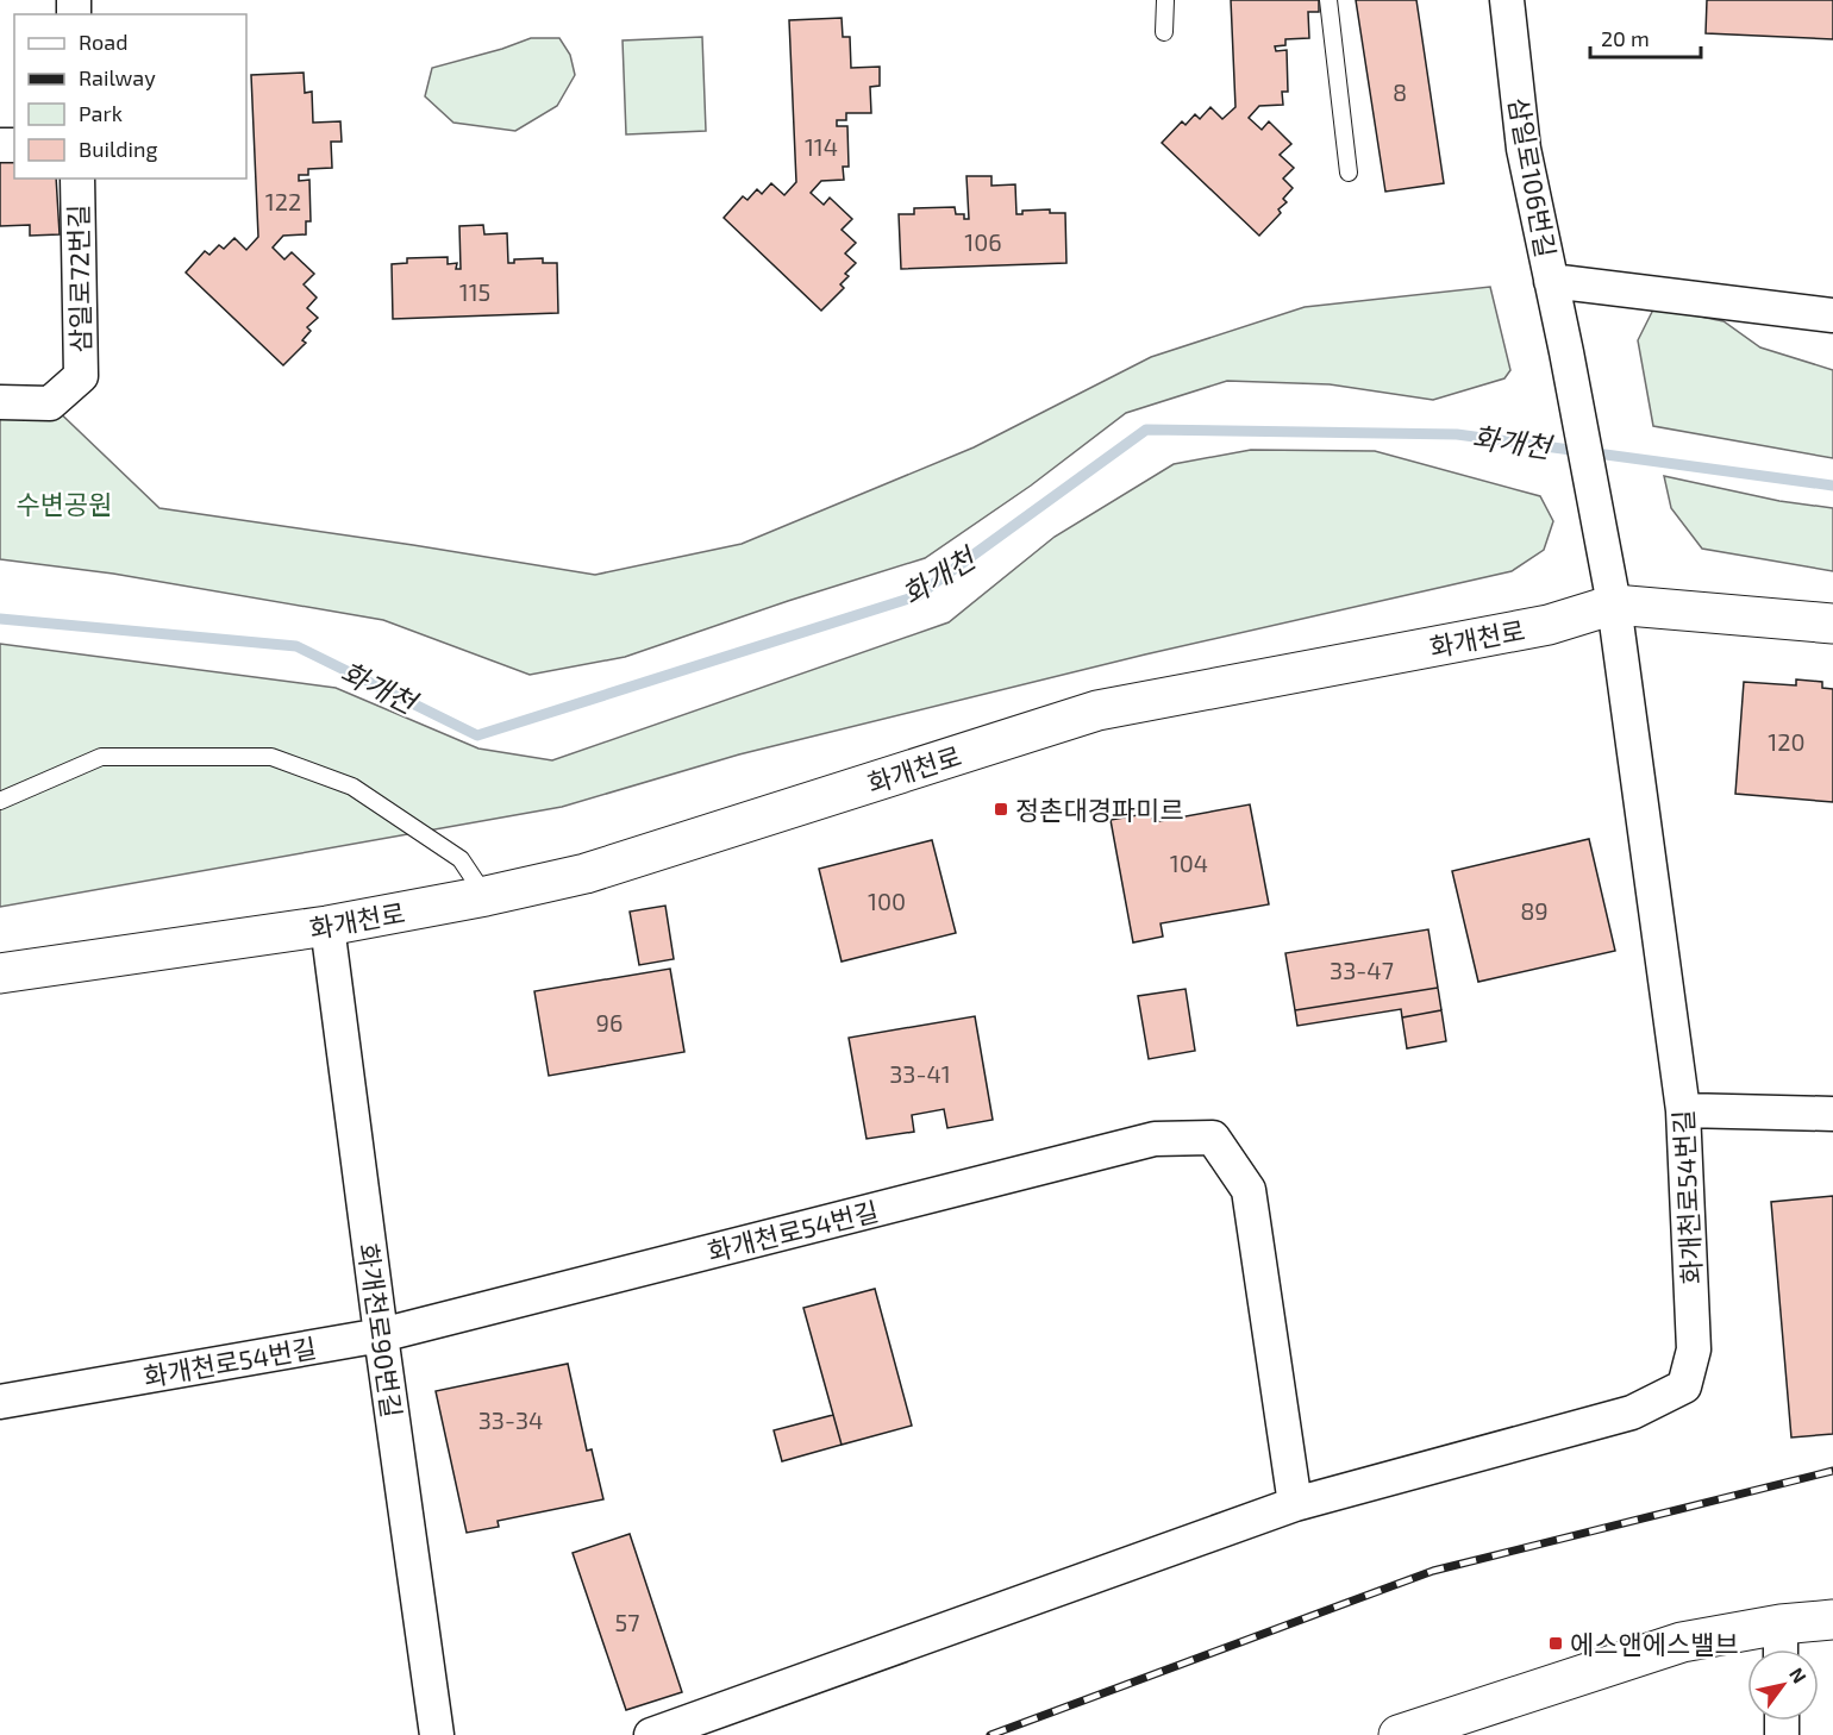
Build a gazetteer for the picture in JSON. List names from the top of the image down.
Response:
{
  "streets": {
    "main road": ["화개천로"],
    "street": [
      "삼일로106번길",
      "삼일로72번길",
      "화개천로54번길",
      "화개천로90번길"
    ]
  },
  "crossings": [
    ["삼일로106번길", "화개천로"],
    ["삼일로106번길", "화개천로54번길"],
    ["화개천로", "화개천로54번길"],
    ["화개천로", "화개천로90번길"],
    ["화개천로54번길", "화개천로90번길"]
  ],
  "water": ["화개천"],
  "parks": ["수변공원"],
  "places": {
    "transit": ["정촌대경파미르", "에스앤에스밸브"]
  },
  "house_numbers": [
    "8",
    "114",
    "122",
    "106",
    "115",
    "120",
    "104",
    "100",
    "89",
    "33-47",
    "96",
    "33-41",
    "33-34",
    "57"
  ],
  "legend": [
    "Road",
    "Railway",
    "Park",
    "Building"
  ],
  "scale_bar": "20 m",
  "north": "top right"
}
